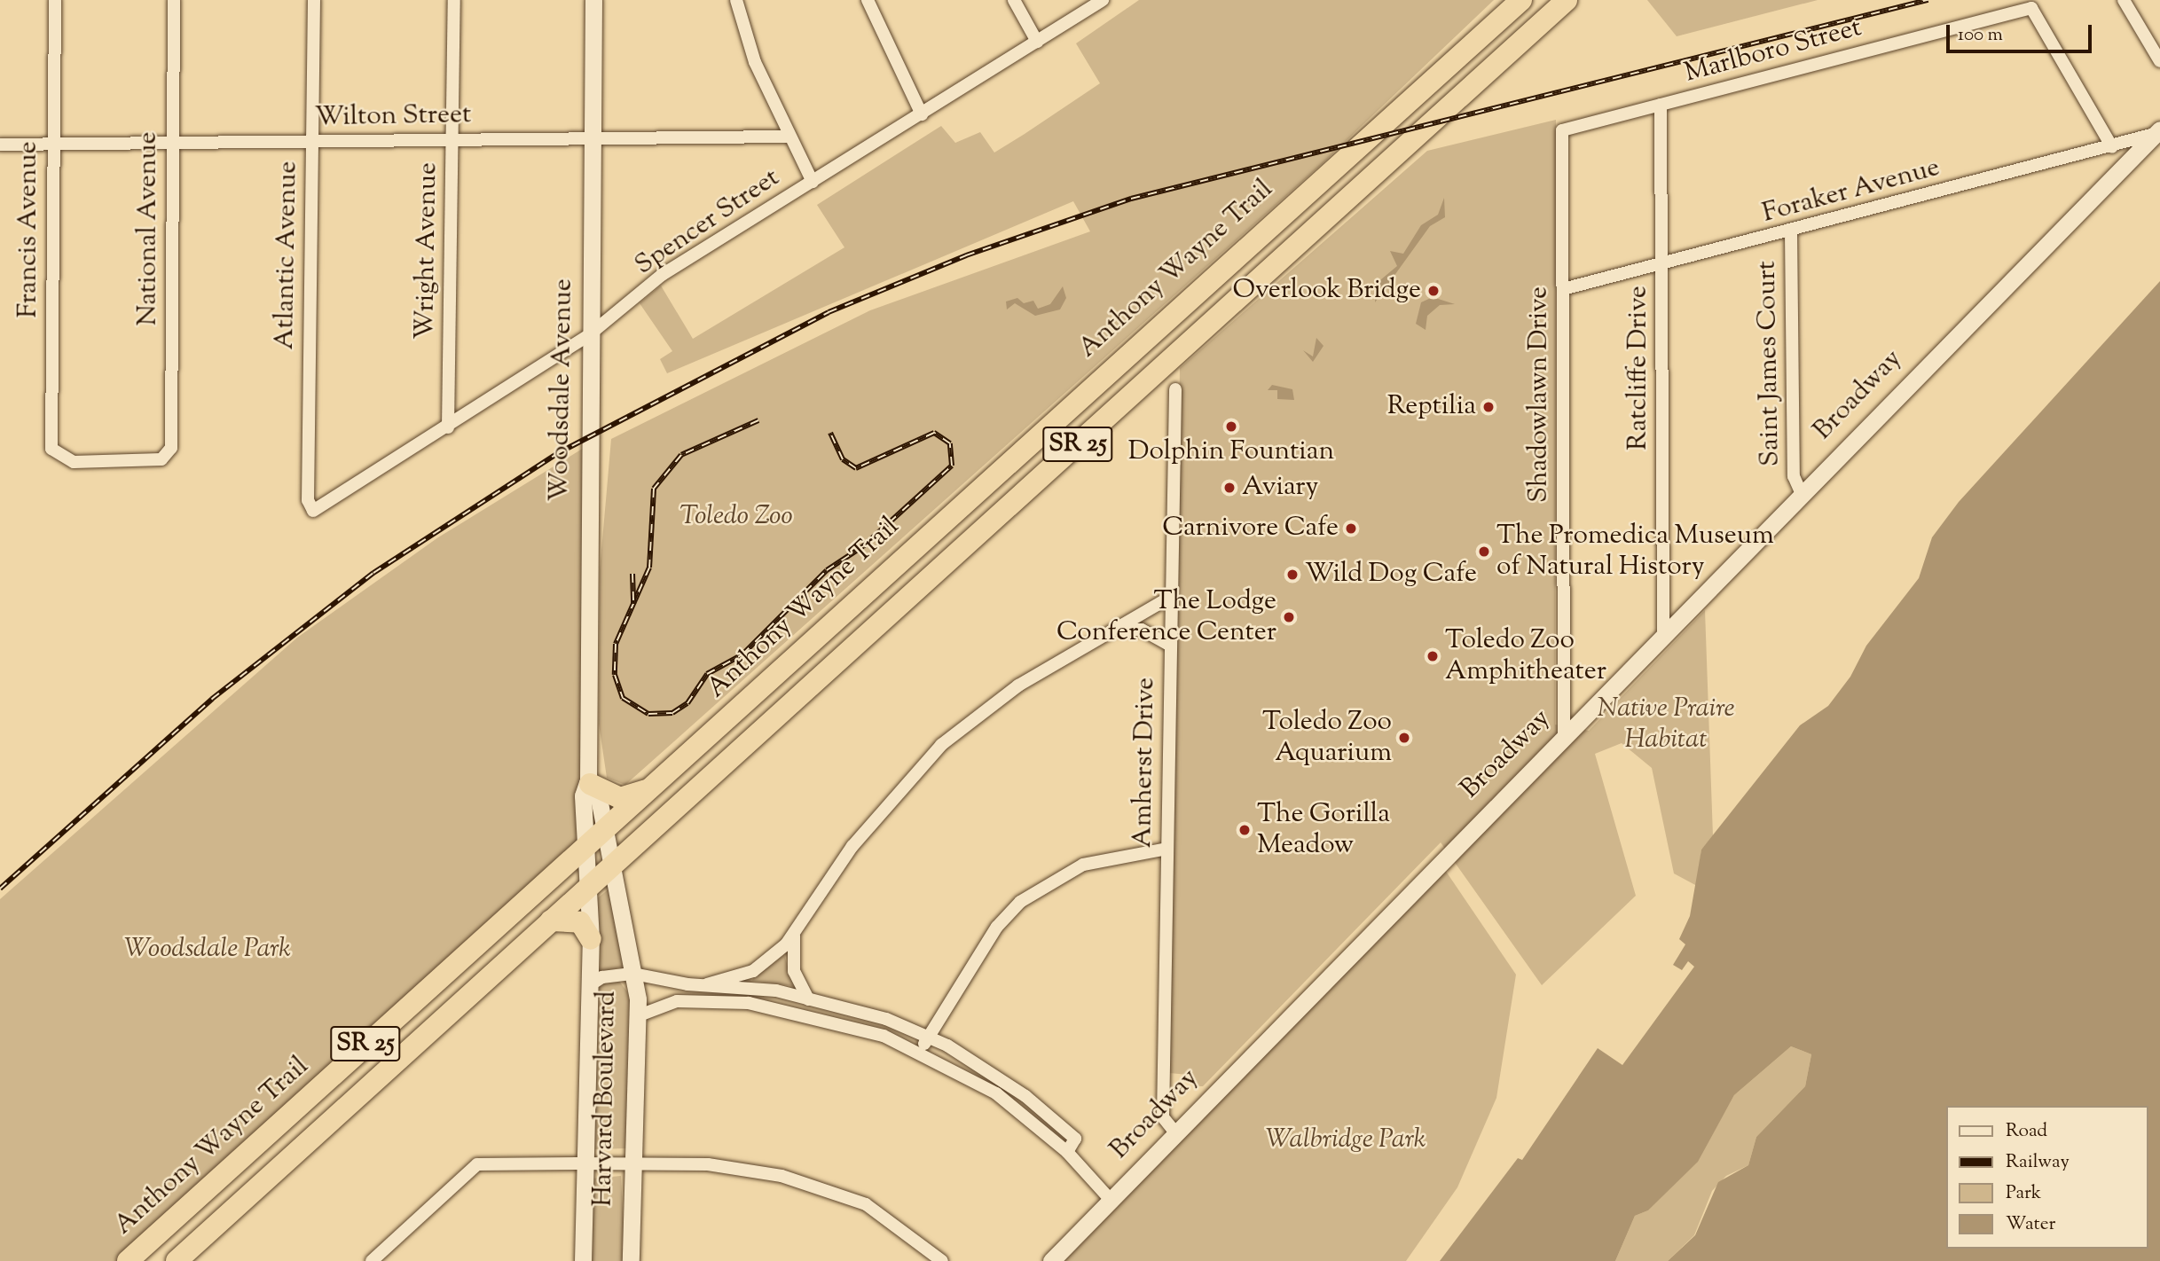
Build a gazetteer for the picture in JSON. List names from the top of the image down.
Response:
{
  "streets": {
    "highway": ["Anthony Wayne Trail", "SR 25"],
    "street": [
      "Marlboro Street",
      "Wilton Street",
      "Foraker Avenue",
      "Spencer Street",
      "National Avenue",
      "Francis Avenue",
      "Wright Avenue",
      "Atlantic Avenue",
      "Saint James Court",
      "Ratcliffe Drive",
      "Woodsdale Avenue",
      "Shadowlawn Drive",
      "Broadway",
      "Amherst Drive",
      "Harvard Boulevard"
    ]
  },
  "crossings": [
    ["Marlboro Street", "Foraker Avenue"],
    ["Marlboro Street", "Ratcliffe Drive"],
    ["Marlboro Street", "Shadowlawn Drive"],
    ["Wilton Street", "National Avenue"],
    ["Wilton Street", "Francis Avenue"],
    ["Wilton Street", "Wright Avenue"],
    ["Wilton Street", "Atlantic Avenue"],
    ["Wilton Street", "Woodsdale Avenue"],
    ["Foraker Avenue", "Saint James Court"],
    ["Foraker Avenue", "Ratcliffe Drive"],
    ["Foraker Avenue", "Shadowlawn Drive"],
    ["Foraker Avenue", "Broadway"],
    ["Spencer Street", "Wright Avenue"],
    ["Spencer Street", "Atlantic Avenue"],
    ["Spencer Street", "Woodsdale Avenue"],
    ["National Avenue", "Francis Avenue"],
    ["Anthony Wayne Trail", "Woodsdale Avenue"],
    ["Saint James Court", "Broadway"],
    ["Ratcliffe Drive", "Broadway"],
    ["Woodsdale Avenue", "SR 25"],
    ["Woodsdale Avenue", "Harvard Boulevard"],
    ["Shadowlawn Drive", "Broadway"],
    ["Broadway", "Amherst Drive"],
    ["SR 25", "Harvard Boulevard"]
  ],
  "parks": [
    "Toledo Zoo",
    "Native Praire Habitat",
    "Woodsdale Park",
    "Walbridge Park"
  ],
  "places": [
    "Overlook Bridge",
    "Reptilia",
    "Dolphin Fountian",
    "Aviary",
    "Carnivore Cafe",
    "The Promedica Museum of Natural History",
    "Wild Dog Cafe",
    "The Lodge Conference Center",
    "Toledo Zoo Amphitheater",
    "Toledo Zoo Aquarium",
    "The Gorilla Meadow"
  ],
  "legend": [
    "Road",
    "Railway",
    "Park",
    "Water"
  ],
  "scale_bar": "100 m"
}
